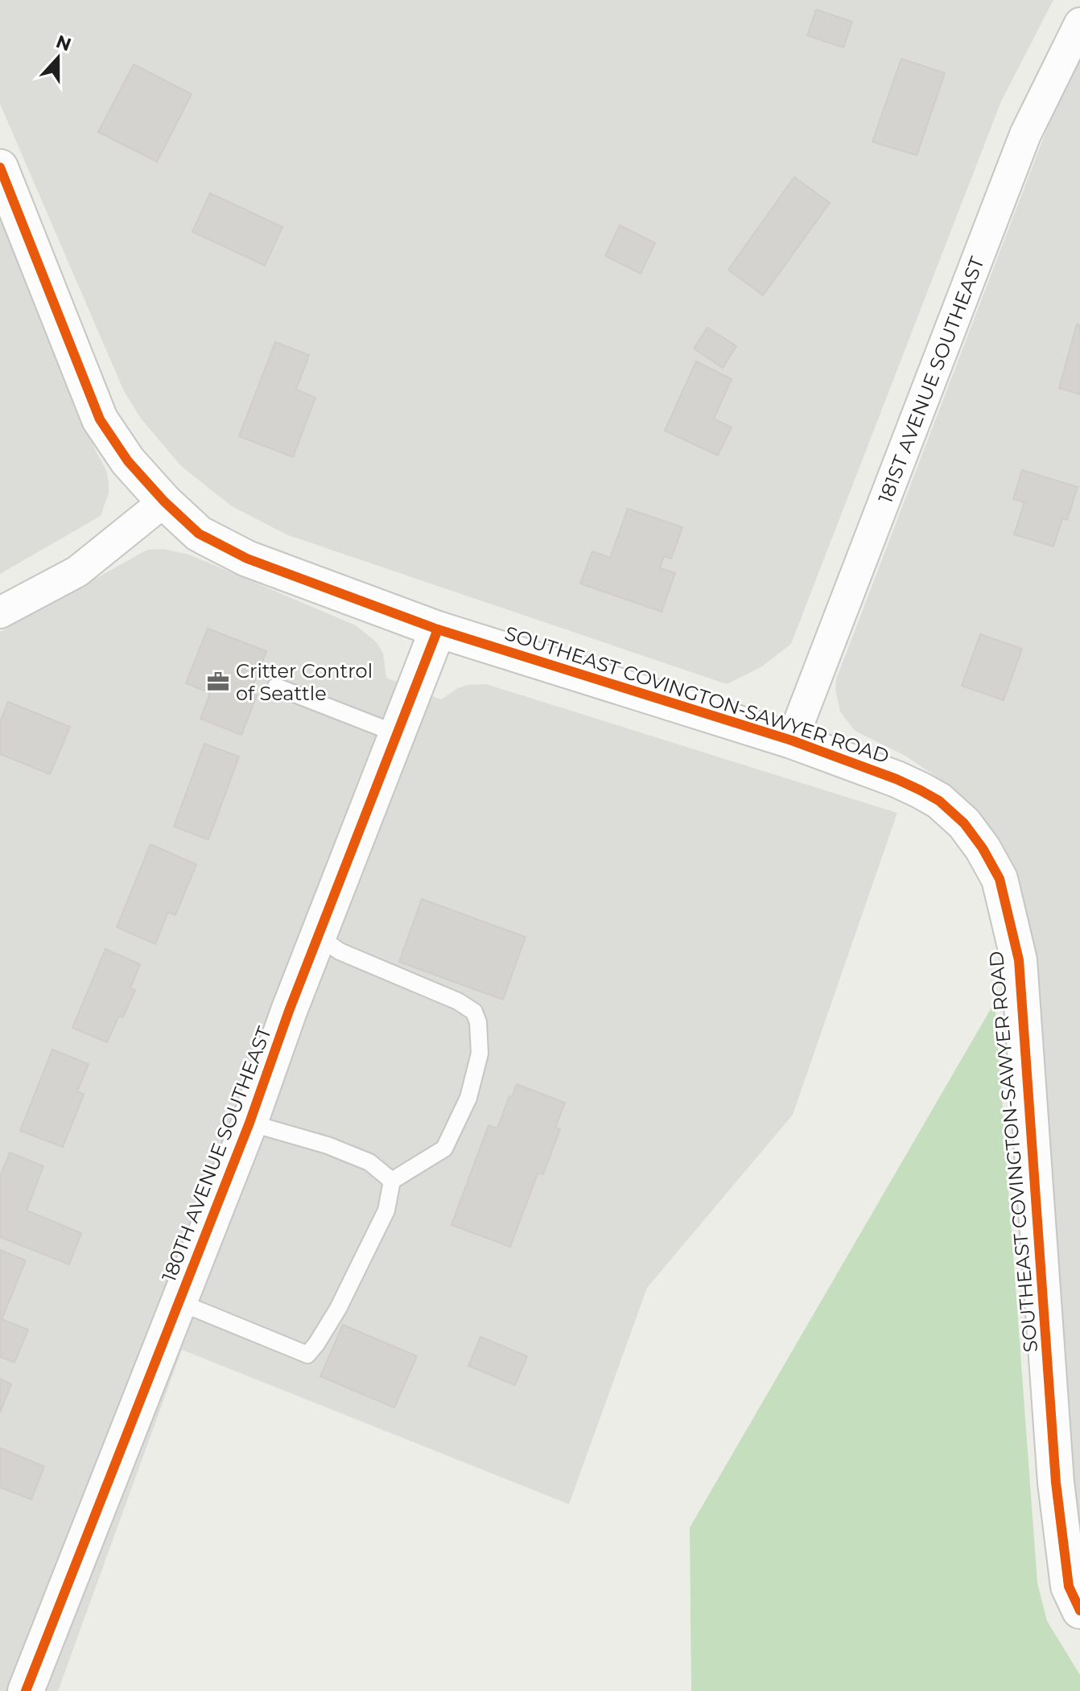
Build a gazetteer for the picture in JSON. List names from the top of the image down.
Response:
{
  "streets": {
    "street": ["181ST AVENUE SOUTHEAST", "SOUTHEAST COVINGTON-SAWYER ROAD", "180TH AVENUE SOUTHEAST"]
  },
  "crossings": [
    ["181ST AVENUE SOUTHEAST", "SOUTHEAST COVINGTON-SAWYER ROAD"],
    ["SOUTHEAST COVINGTON-SAWYER ROAD", "180TH AVENUE SOUTHEAST"]
  ],
  "places": {
    "office": ["Critter Control of Seattle"]
  },
  "north": "top"
}
